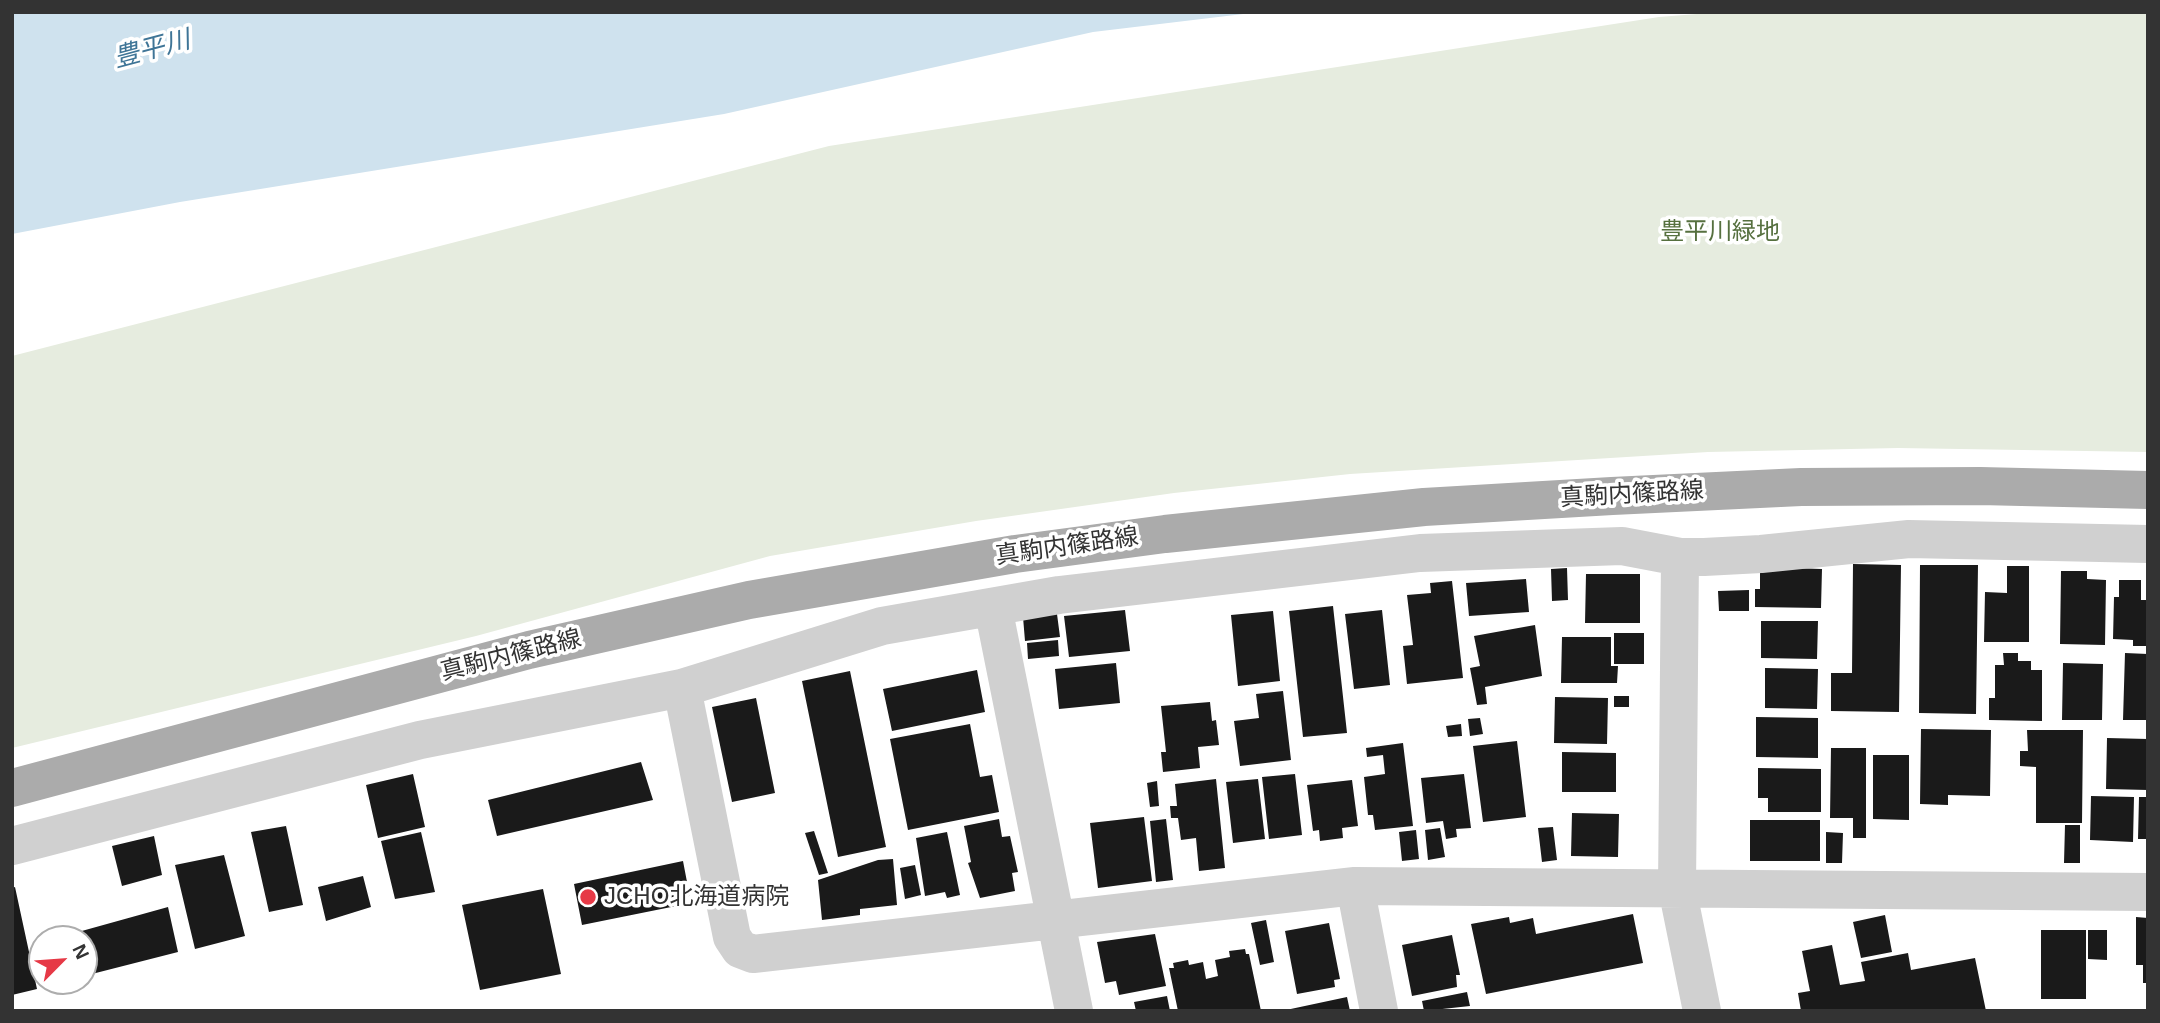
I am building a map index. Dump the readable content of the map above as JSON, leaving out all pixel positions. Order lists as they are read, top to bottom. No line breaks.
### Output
{"streets":{"main road":["真駒内篠路線"]},"water":["豊平川"],"parks":["豊平川緑地"],"places":["JCHO北海道病院"],"north":"top right"}
